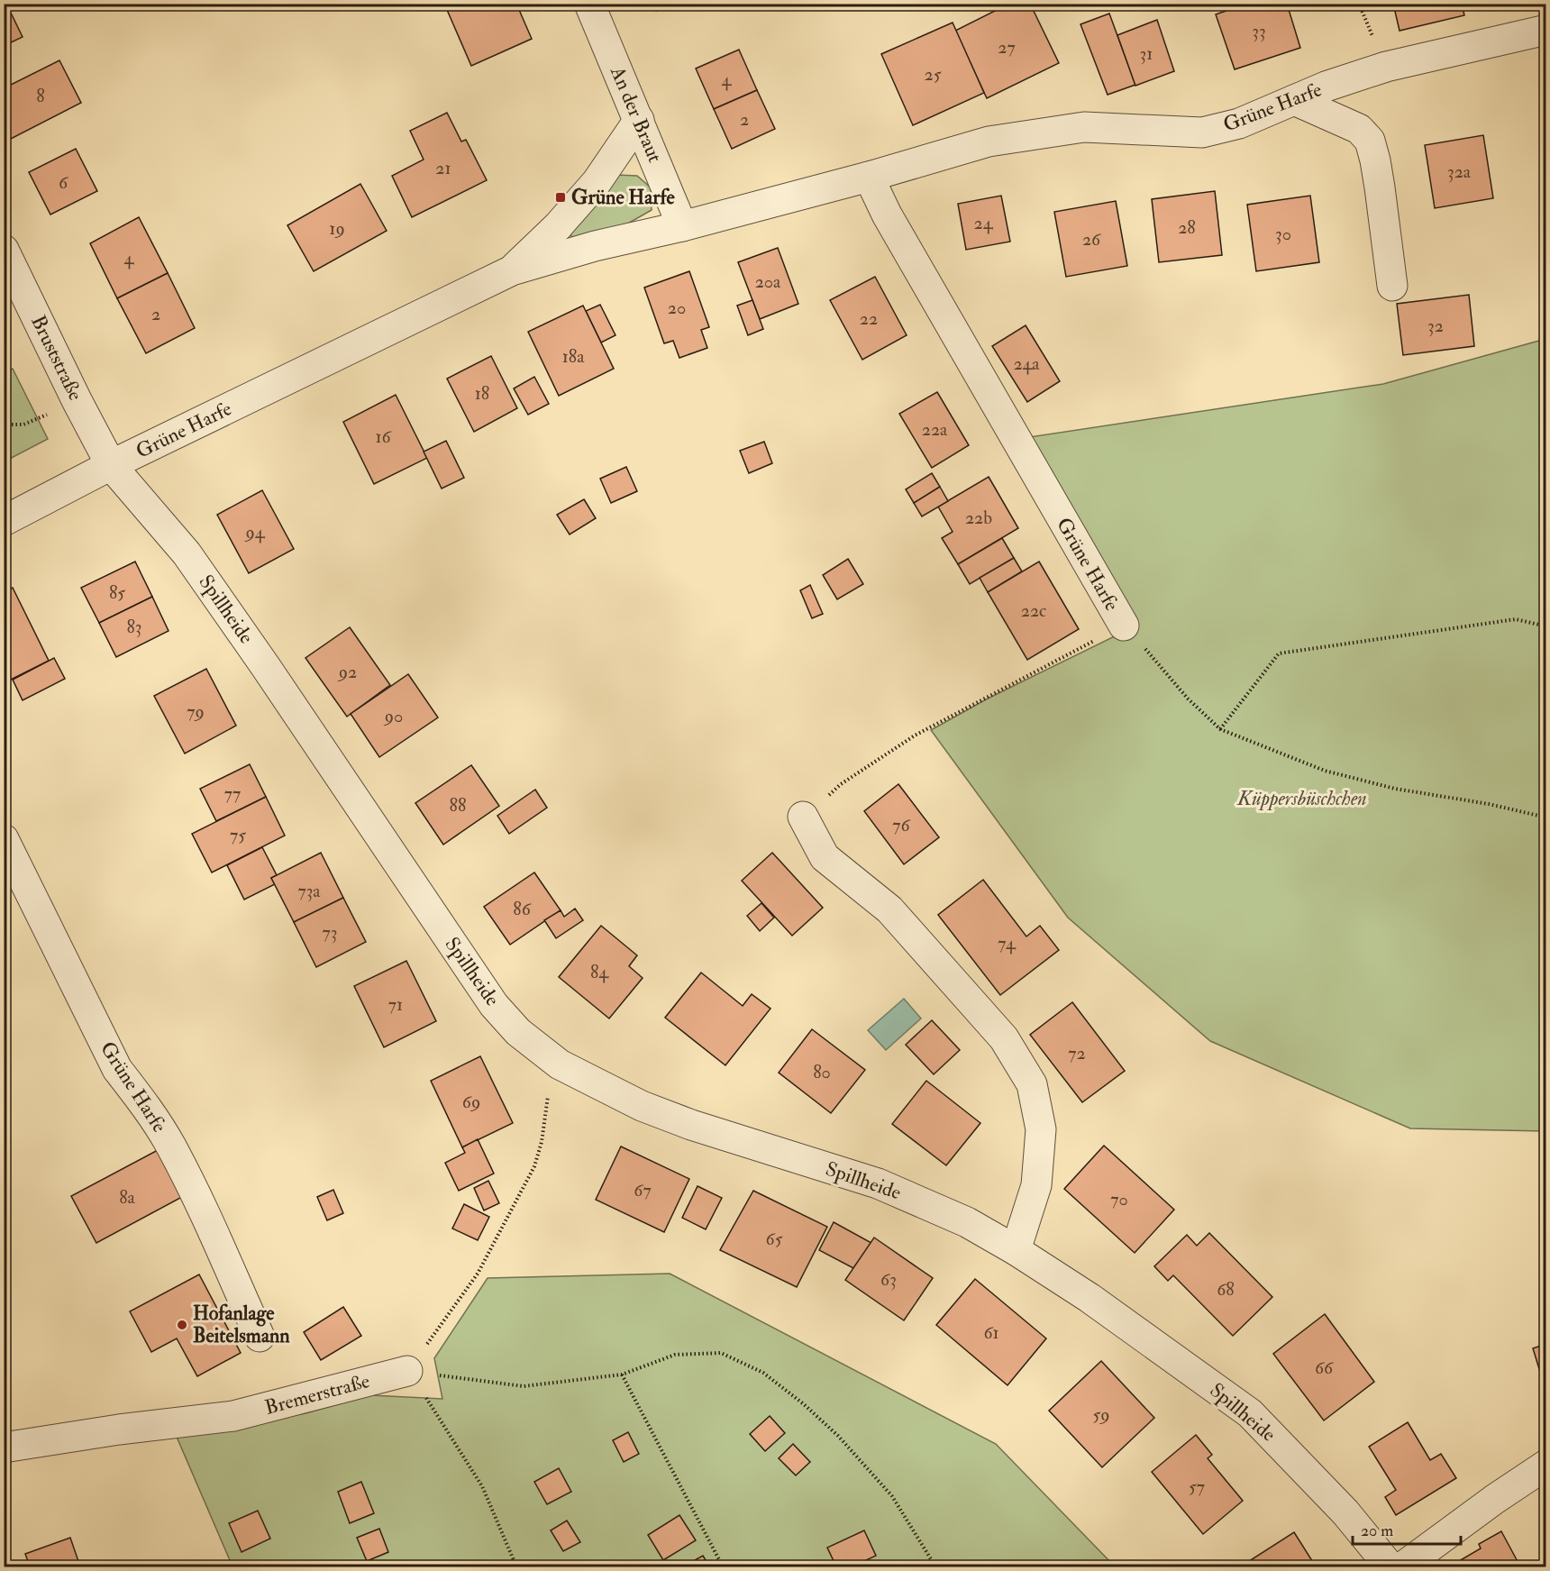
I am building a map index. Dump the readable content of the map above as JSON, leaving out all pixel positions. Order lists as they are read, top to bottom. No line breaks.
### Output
{"streets":{"street":["Grüne Harfe","An der Braut","Bruststraße","Spillheide","Bremerstraße"]},"crossings":[["Grüne Harfe","An der Braut"],["Grüne Harfe","Bruststraße"],["Grüne Harfe","Spillheide"],["Bruststraße","Spillheide"]],"parks":["Küppersbüschchen"],"places":{"transit":["Grüne Harfe"],"other":["Hofanlage Beitelsmann"]},"house_numbers":["33","27","31","25","4","8","2","21","32a","6","24","28","19","30","26","4","20a","20","2","22","32","18a","24a","18","22a","16","22b","94","85","22c","83","92","79","90","77","88","76","75","73a","86","73","74","84","71","72","80","69","67","8a","70","65","63","68","61","66","59","57"],"scale_bar":"20 m"}
